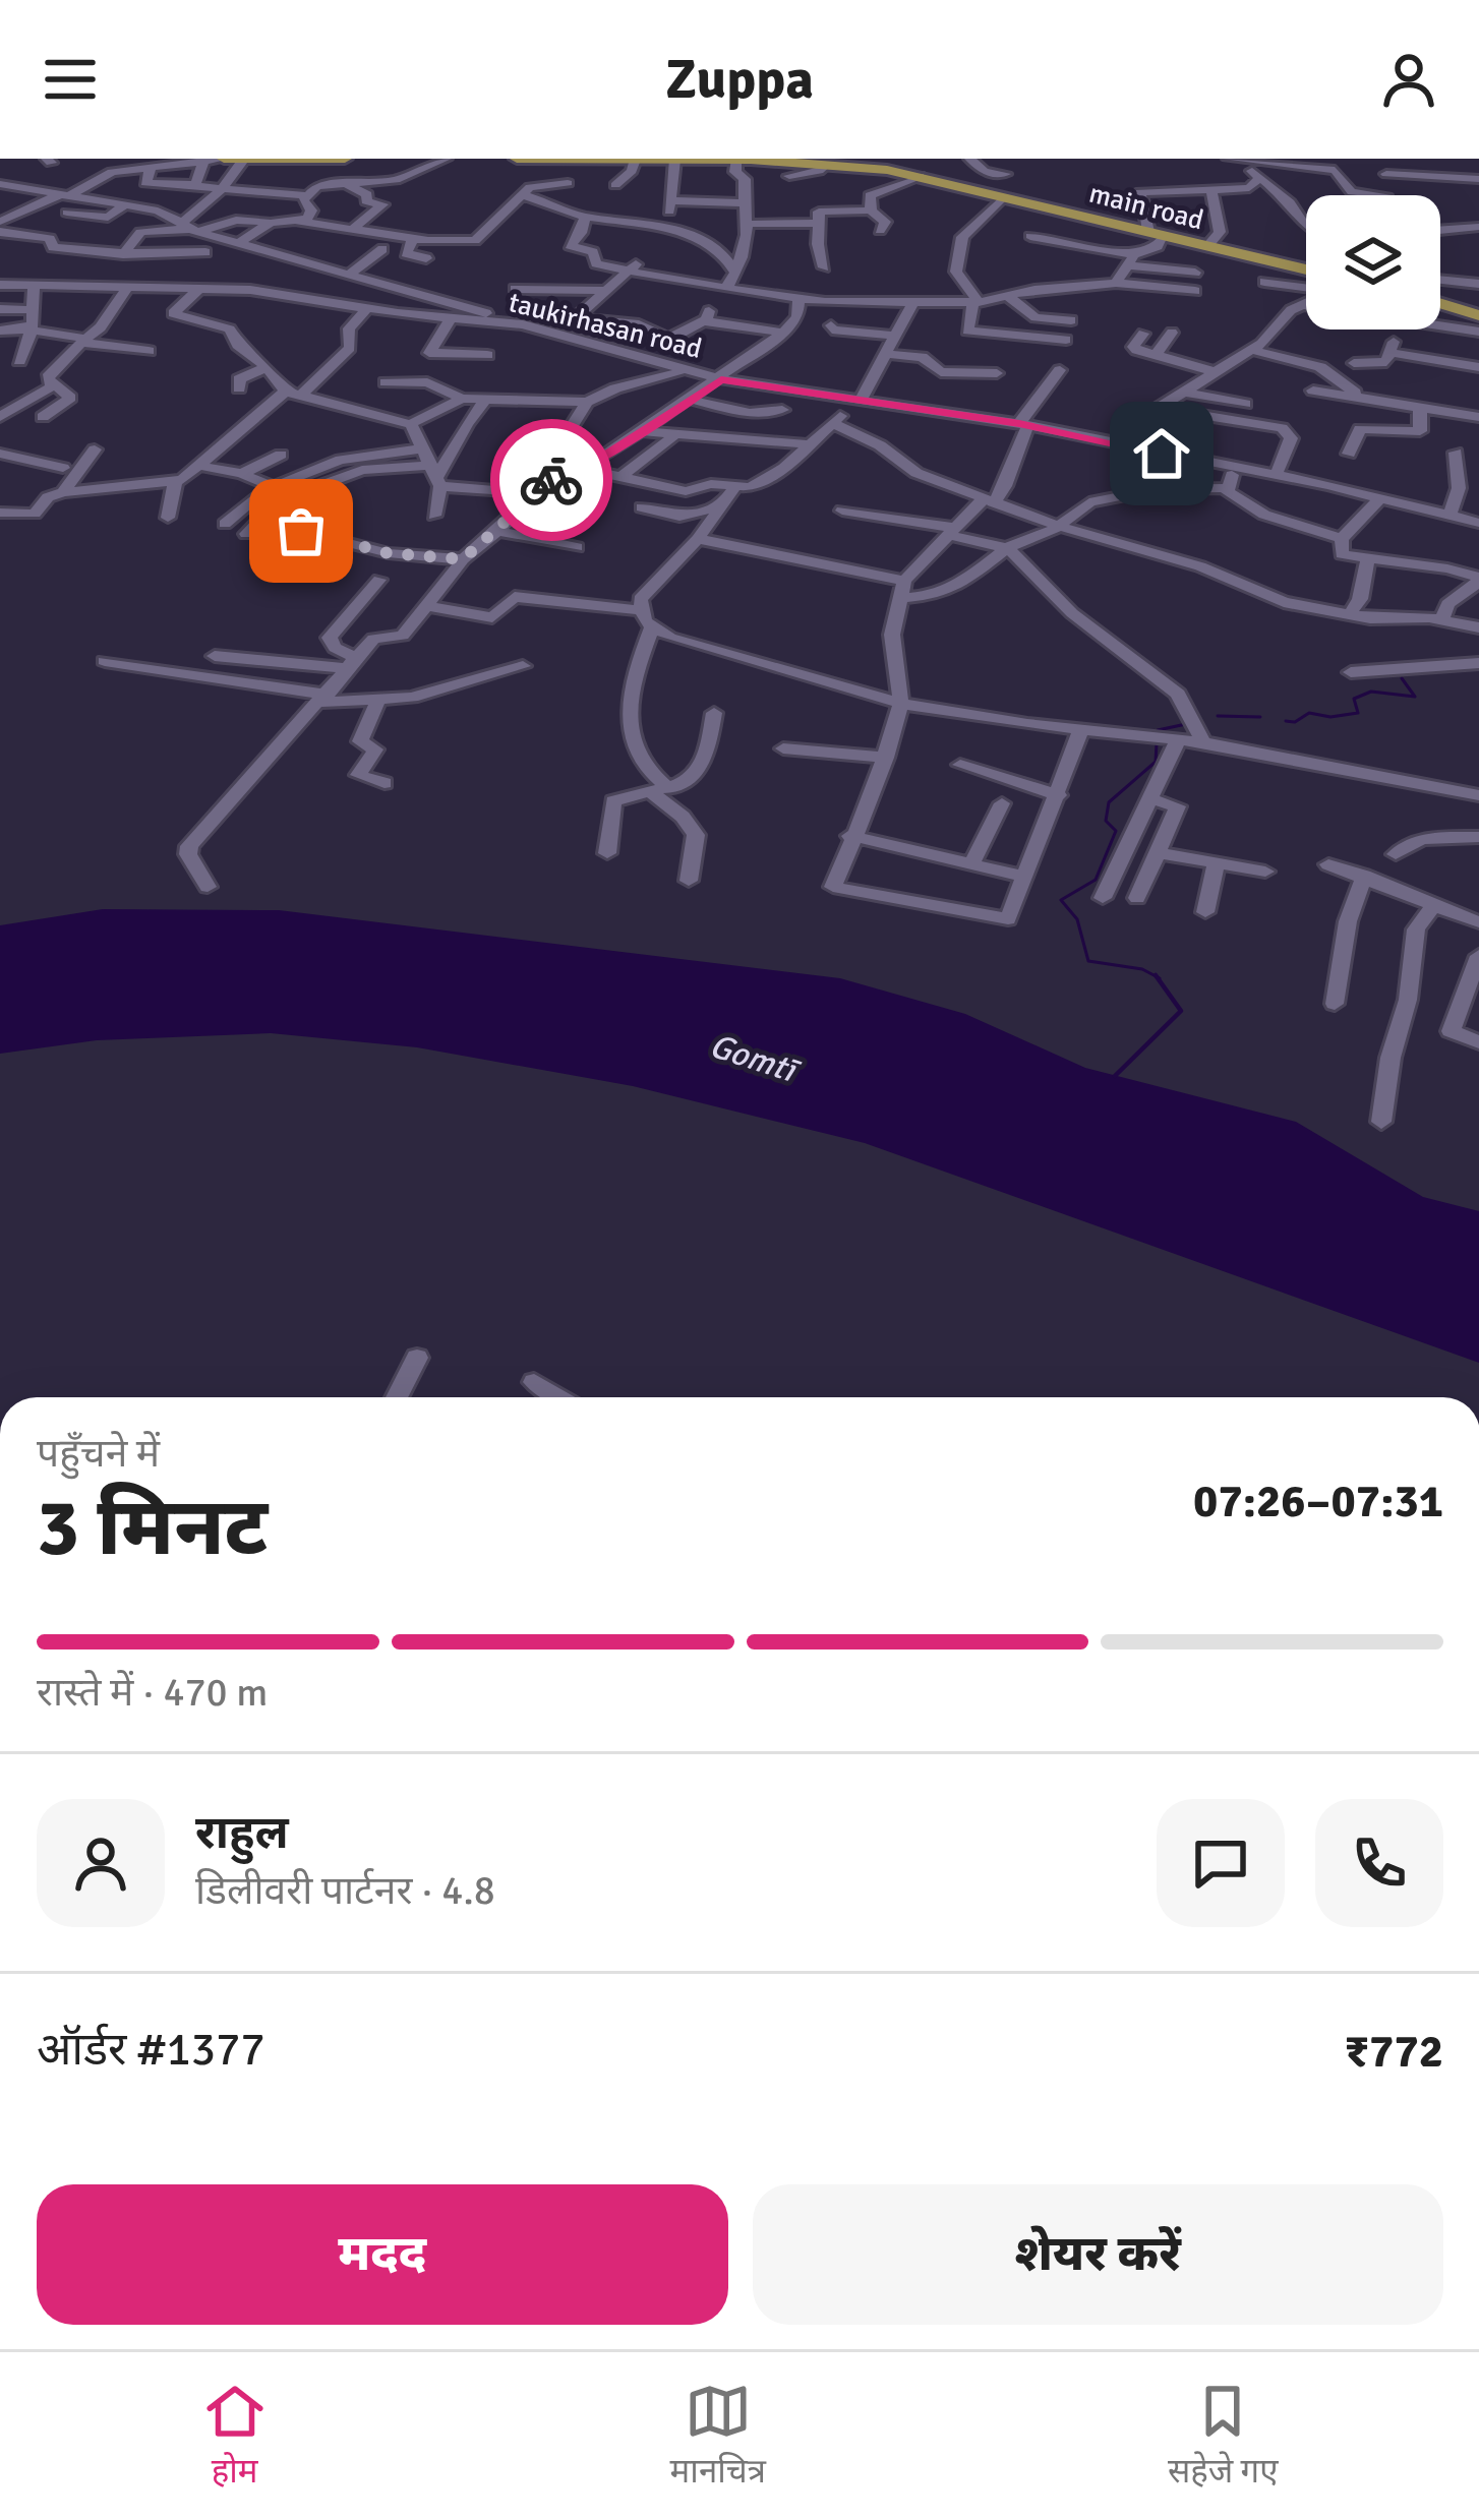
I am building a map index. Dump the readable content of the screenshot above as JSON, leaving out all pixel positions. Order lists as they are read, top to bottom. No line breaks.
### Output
{"streets":{"main road":["main road"],"street":["taukirhasan road"]},"water":["Gomtī"],"page":{"header":"Zuppa","heading":["3 मिनट","पहुँचने में","07:26–07:31"],"panel":["राहुल","डिलीवरी पार्टनर · 4.8","ऑर्डर #1377","₹772"],"bar":"रास्ते में · 470 m","buttons":["मदद","शेयर करें"],"tabs":["होम","मानचित्र","सहेजे गए"]}}
